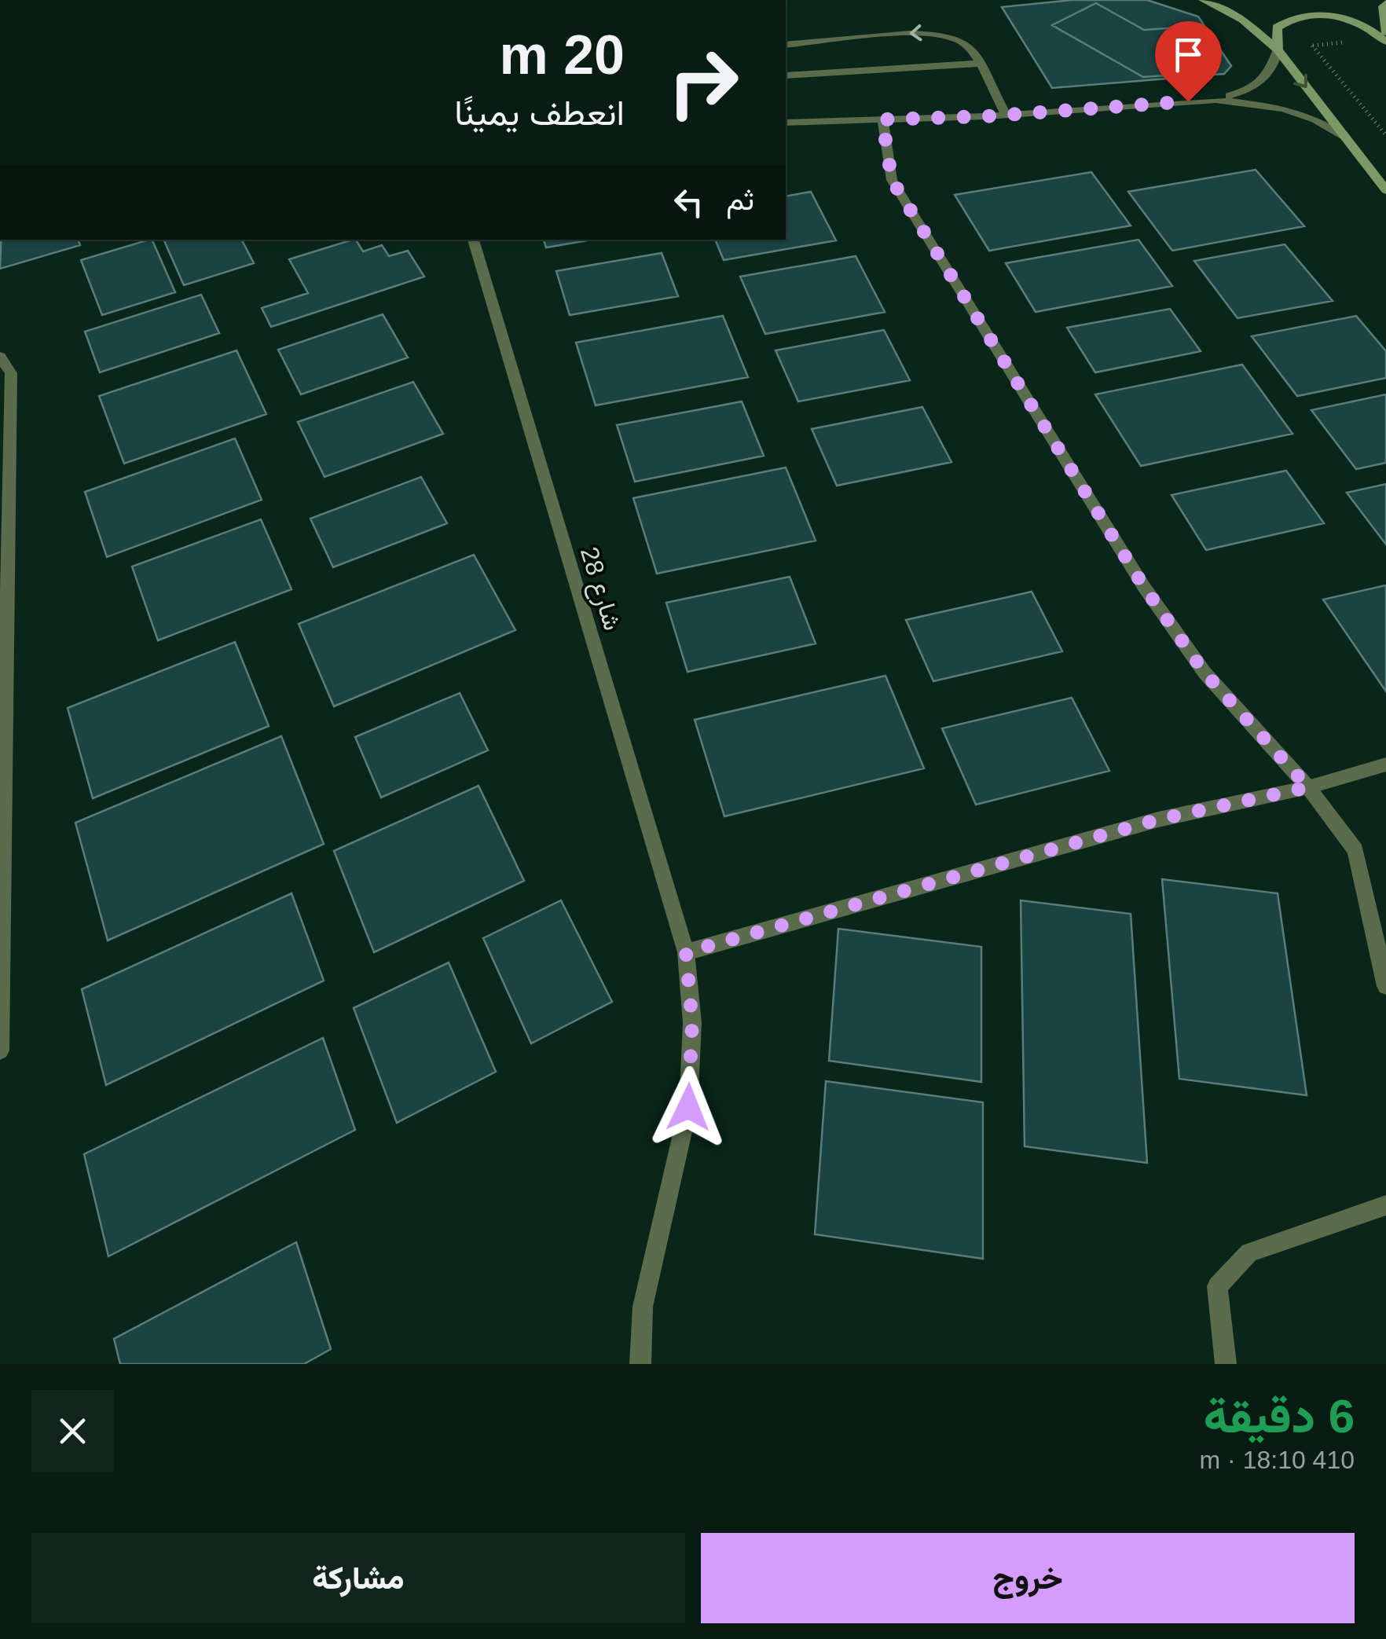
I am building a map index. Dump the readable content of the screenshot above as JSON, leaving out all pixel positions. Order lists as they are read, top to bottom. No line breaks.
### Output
{"streets":{"street":["شارع 28"]},"page":{"turn":["20 m","انعطف يمينًا"],"then":"ثم","heading":["6 دقيقة","410 m · 18:10"],"buttons":["خروج","مشاركة"]}}
